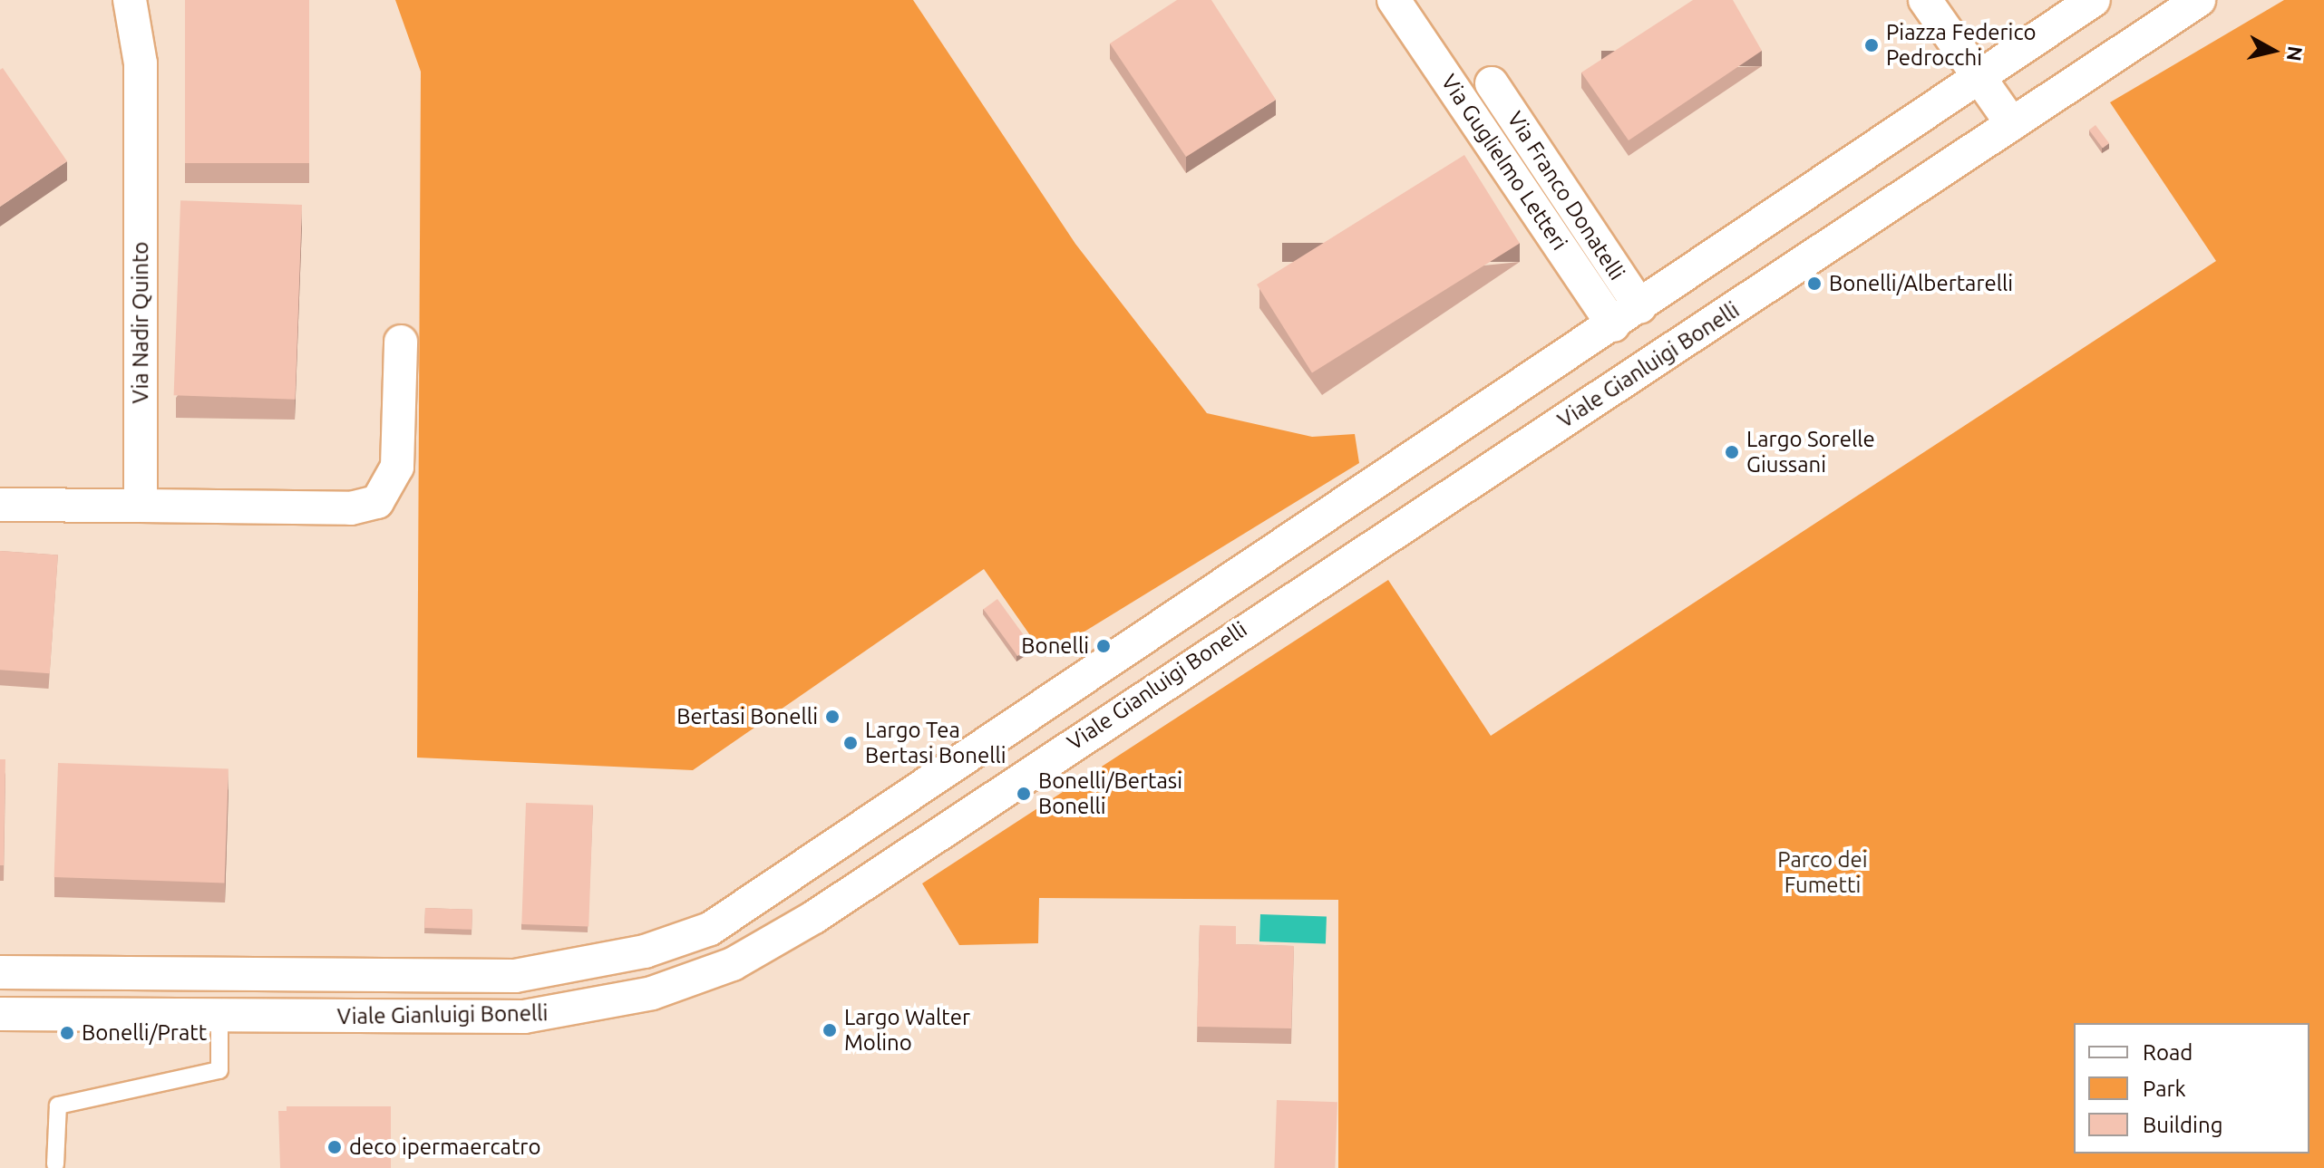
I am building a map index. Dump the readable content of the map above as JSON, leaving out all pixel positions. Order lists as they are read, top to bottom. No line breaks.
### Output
{"streets":{"street":["Via Guglielmo Letteri","Via Franco Donatelli","Via Nadir Quinto","Viale Gianluigi Bonelli"]},"crossings":[["Via Guglielmo Letteri","Viale Gianluigi Bonelli"],["Via Franco Donatelli","Viale Gianluigi Bonelli"]],"parks":["Parco dei Fumetti"],"places":["Piazza Federico Pedrocchi","Bonelli/Albertarelli","Largo Sorelle Giussani","Bonelli","Bertasi Bonelli","Largo Tea Bertasi Bonelli","Bonelli/Bertasi Bonelli","Largo Walter Molino","Bonelli/Pratt","deco ipermaercatro"],"legend":["Road","Park","Building"],"north":"right"}
